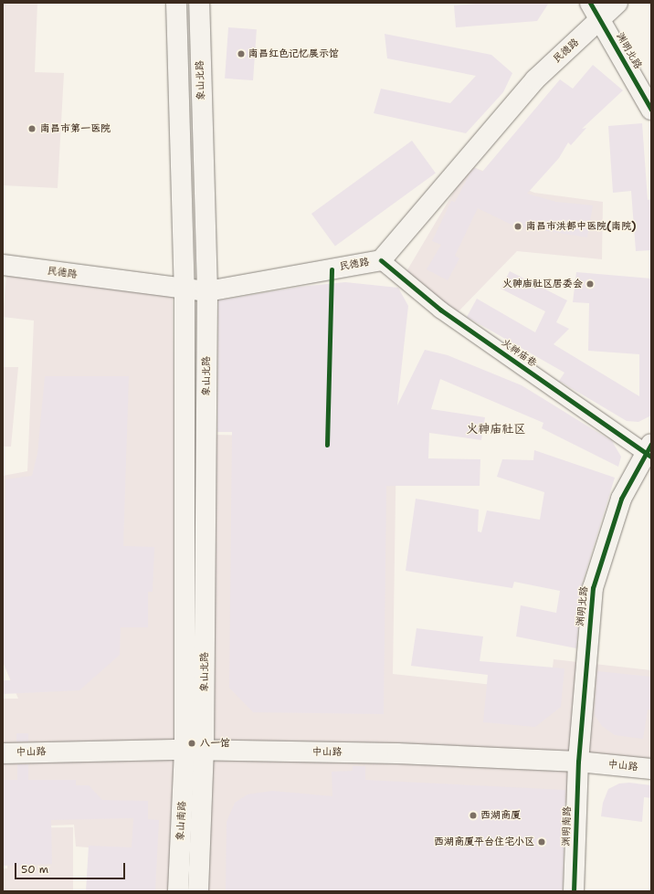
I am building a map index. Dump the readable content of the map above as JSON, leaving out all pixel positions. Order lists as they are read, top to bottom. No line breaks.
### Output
{"streets":{"main road":["民德路","渊明北路","象山北路","中山路","象山南路","渊明南路"],"street":["火神庙巷"]},"crossings":[["民德路","渊明北路"],["民德路","象山北路"],["民德路","火神庙巷"],["渊明北路","火神庙巷"],["渊明北路","中山路"],["渊明北路","渊明南路"],["象山北路","中山路"],["象山北路","象山南路"],["中山路","象山南路"],["中山路","渊明南路"]],"districts":["火神庙社区"],"places":["南昌红色记忆展示馆","南昌市第一医院","南昌市洪都中医院(南院)","火神庙社区居委会","八一馆","西湖商厦","西湖商厦平台住宅小区"],"scale_bar":"50 m"}
